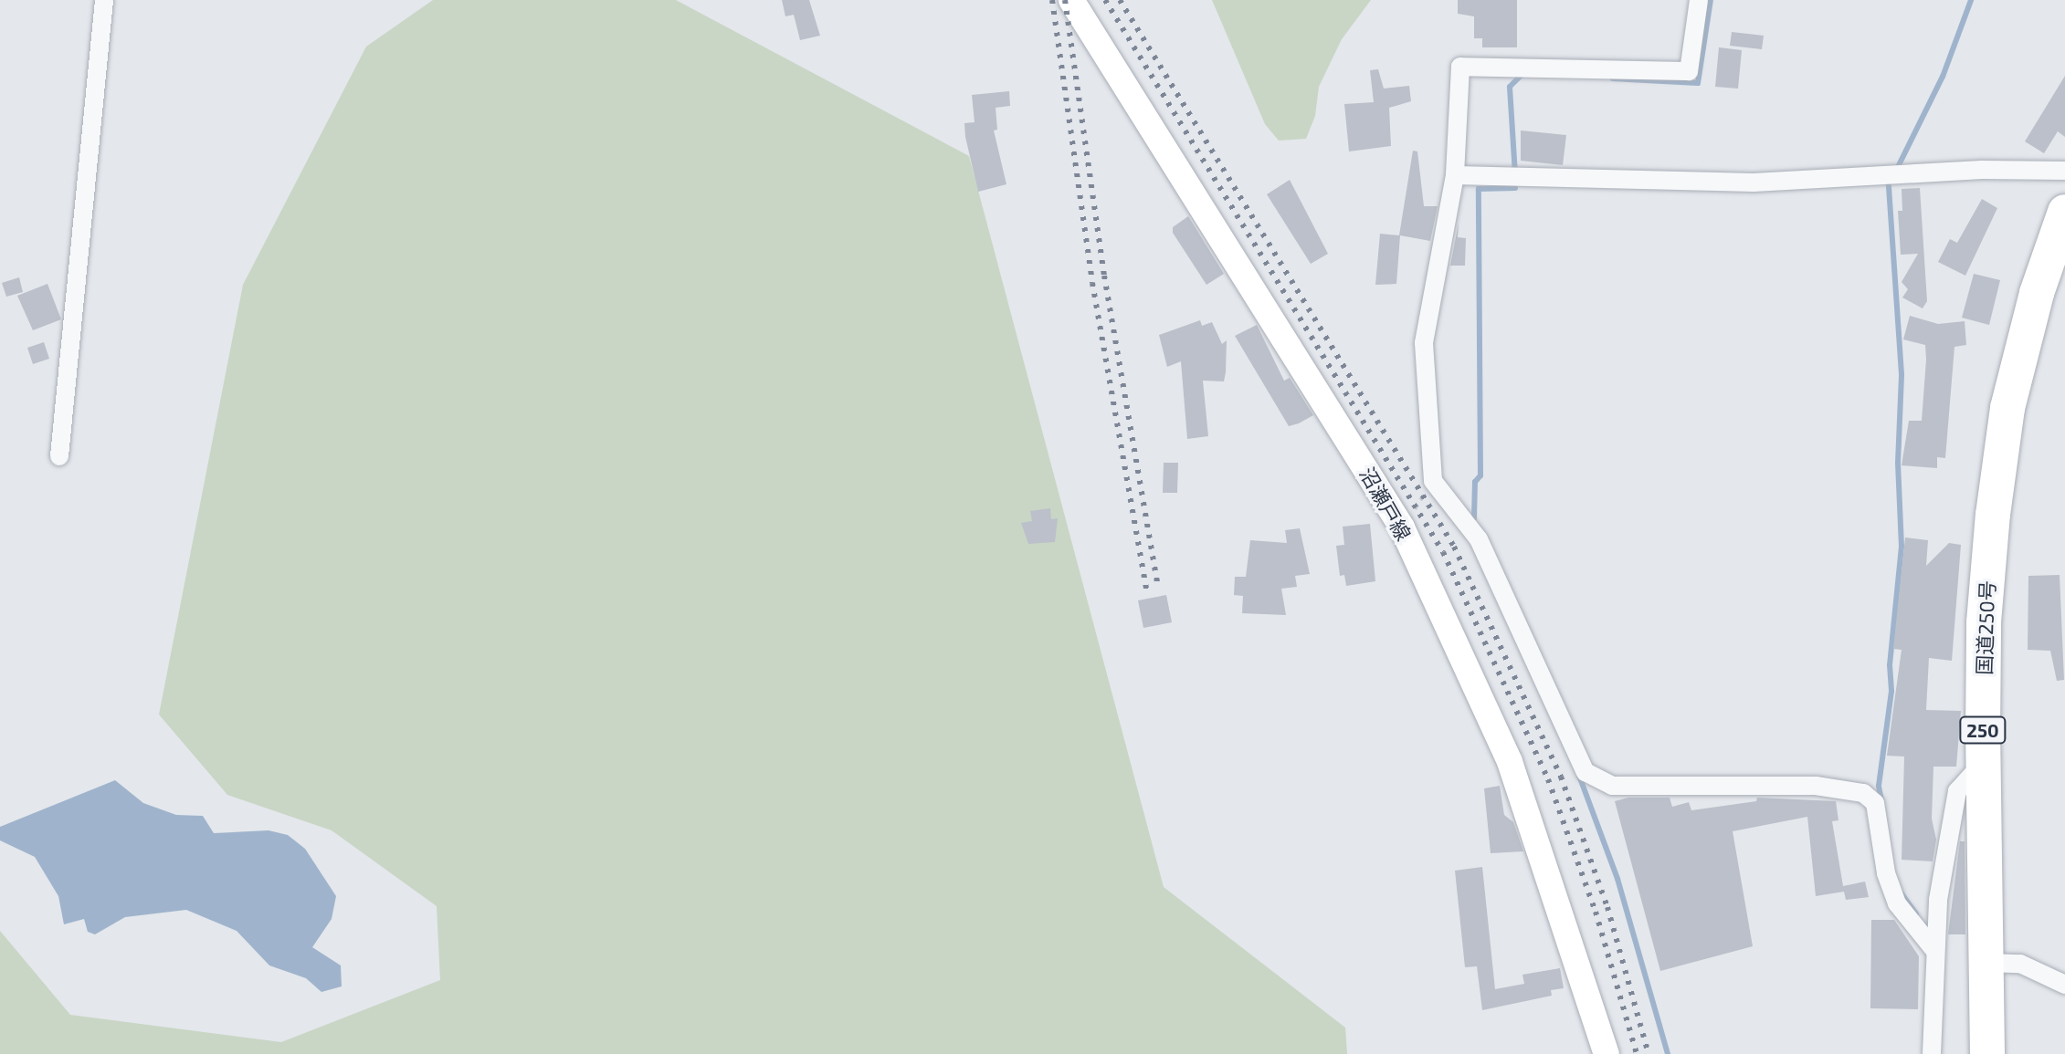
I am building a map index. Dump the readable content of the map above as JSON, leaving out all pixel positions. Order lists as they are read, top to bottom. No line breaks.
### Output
{"streets":{"highway":["国道250号","250"],"main road":["沼瀬戸線"]}}
